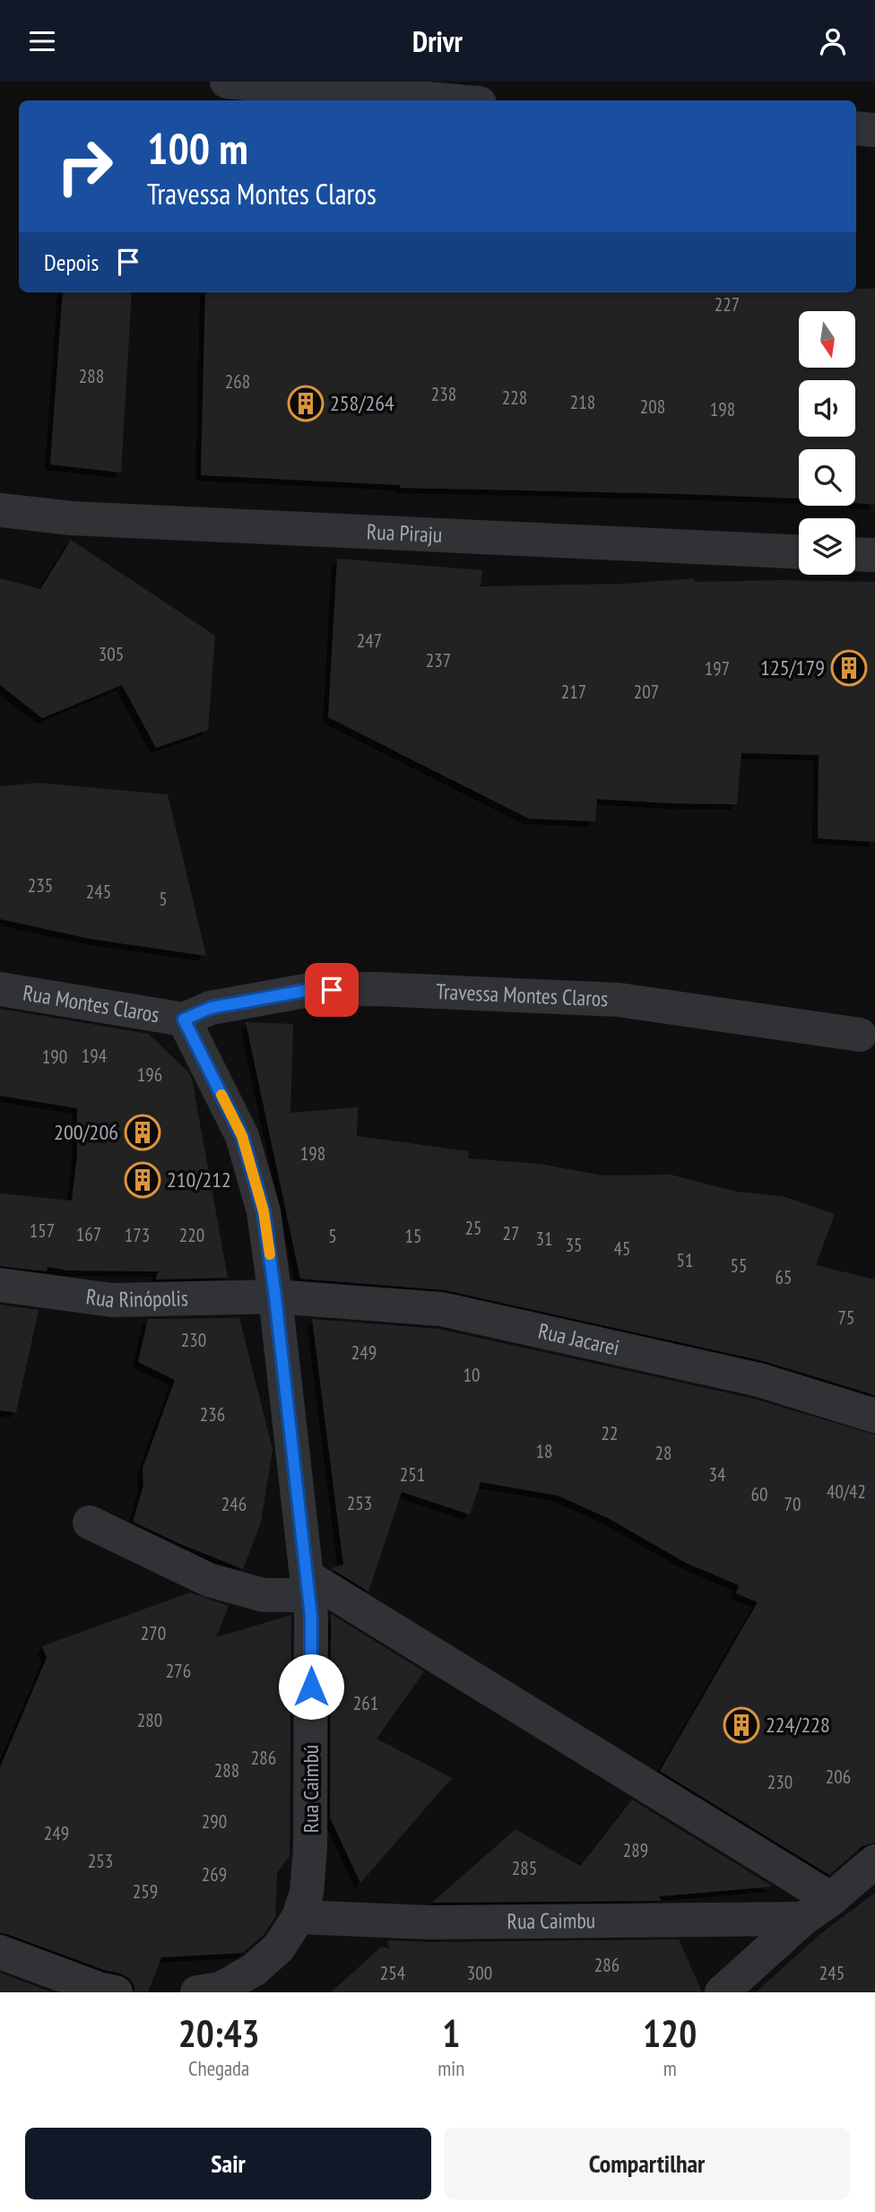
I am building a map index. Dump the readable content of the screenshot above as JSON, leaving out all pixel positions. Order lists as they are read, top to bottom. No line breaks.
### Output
{"streets":{"street":["Rua Piraju","Travessa Montes Claros","Rua Montes Claros","Rua Rinópolis","Rua Jacarei","Rua Caimbú","Rua Caimbu"]},"crossings":[["Travessa Montes Claros","Rua Montes Claros"],["Travessa Montes Claros","Rua Caimbú"],["Rua Montes Claros","Rua Caimbú"],["Rua Rinópolis","Rua Jacarei"],["Rua Rinópolis","Rua Caimbú"],["Rua Jacarei","Rua Caimbú"],["Rua Caimbú","Rua Caimbu"]],"places":{"building":["258/264","125/179","200/206","210/212","224/228"]},"house_numbers":["227","288","268","238","228","218","208","198","247","305","237","197","217","207","235","245","5","194","190","196","198","25","157","27","167","173","220","5","15","31","35","45","51","55","65","75","230","249","10","236","22","18","28","251","34","40/42","60","253","246","70","270","276","261","280","286","288","206","230","290","249","289","253","285","269","259","286","254","300","245"],"north":"bottom","page":{"header":"Drivr","turn":["100 m","Travessa Montes Claros"],"then":"Depois","eta":["20:43","Chegada","1","min","120","m"],"buttons":["Sair","Compartilhar"]}}
